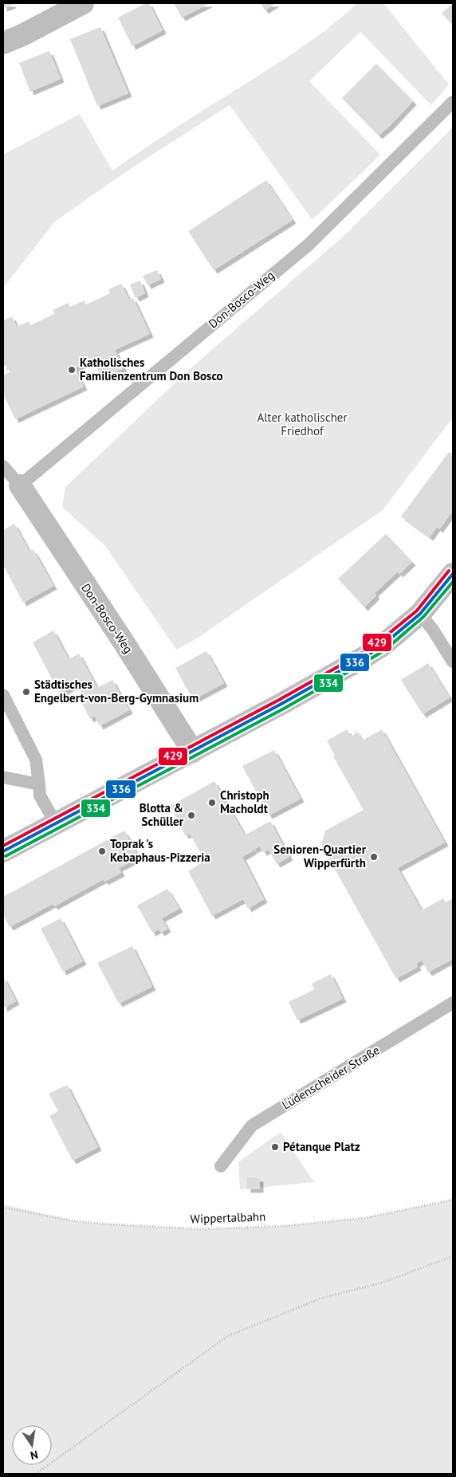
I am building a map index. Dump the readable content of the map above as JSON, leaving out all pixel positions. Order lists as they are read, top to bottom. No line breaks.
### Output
{"streets":{"street":["Don-Bosco-Weg"],"lane":["Lüdenscheider Straße"],"path":["Wippertalbahn"]},"parks":["Alter katholischer Friedhof"],"places":["Katholisches Familienzentrum Don Bosco","Städtisches Engelbert-von-Berg-Gymnasium","Christoph Macholdt","Blotta & Schüller","Toprak 's Kebaphaus-Pizzeria","Senioren-Quartier Wipperfürth","Pétanque Platz"],"lines":["transit line 429","transit line 336","transit line 334"],"north":"bottom"}
